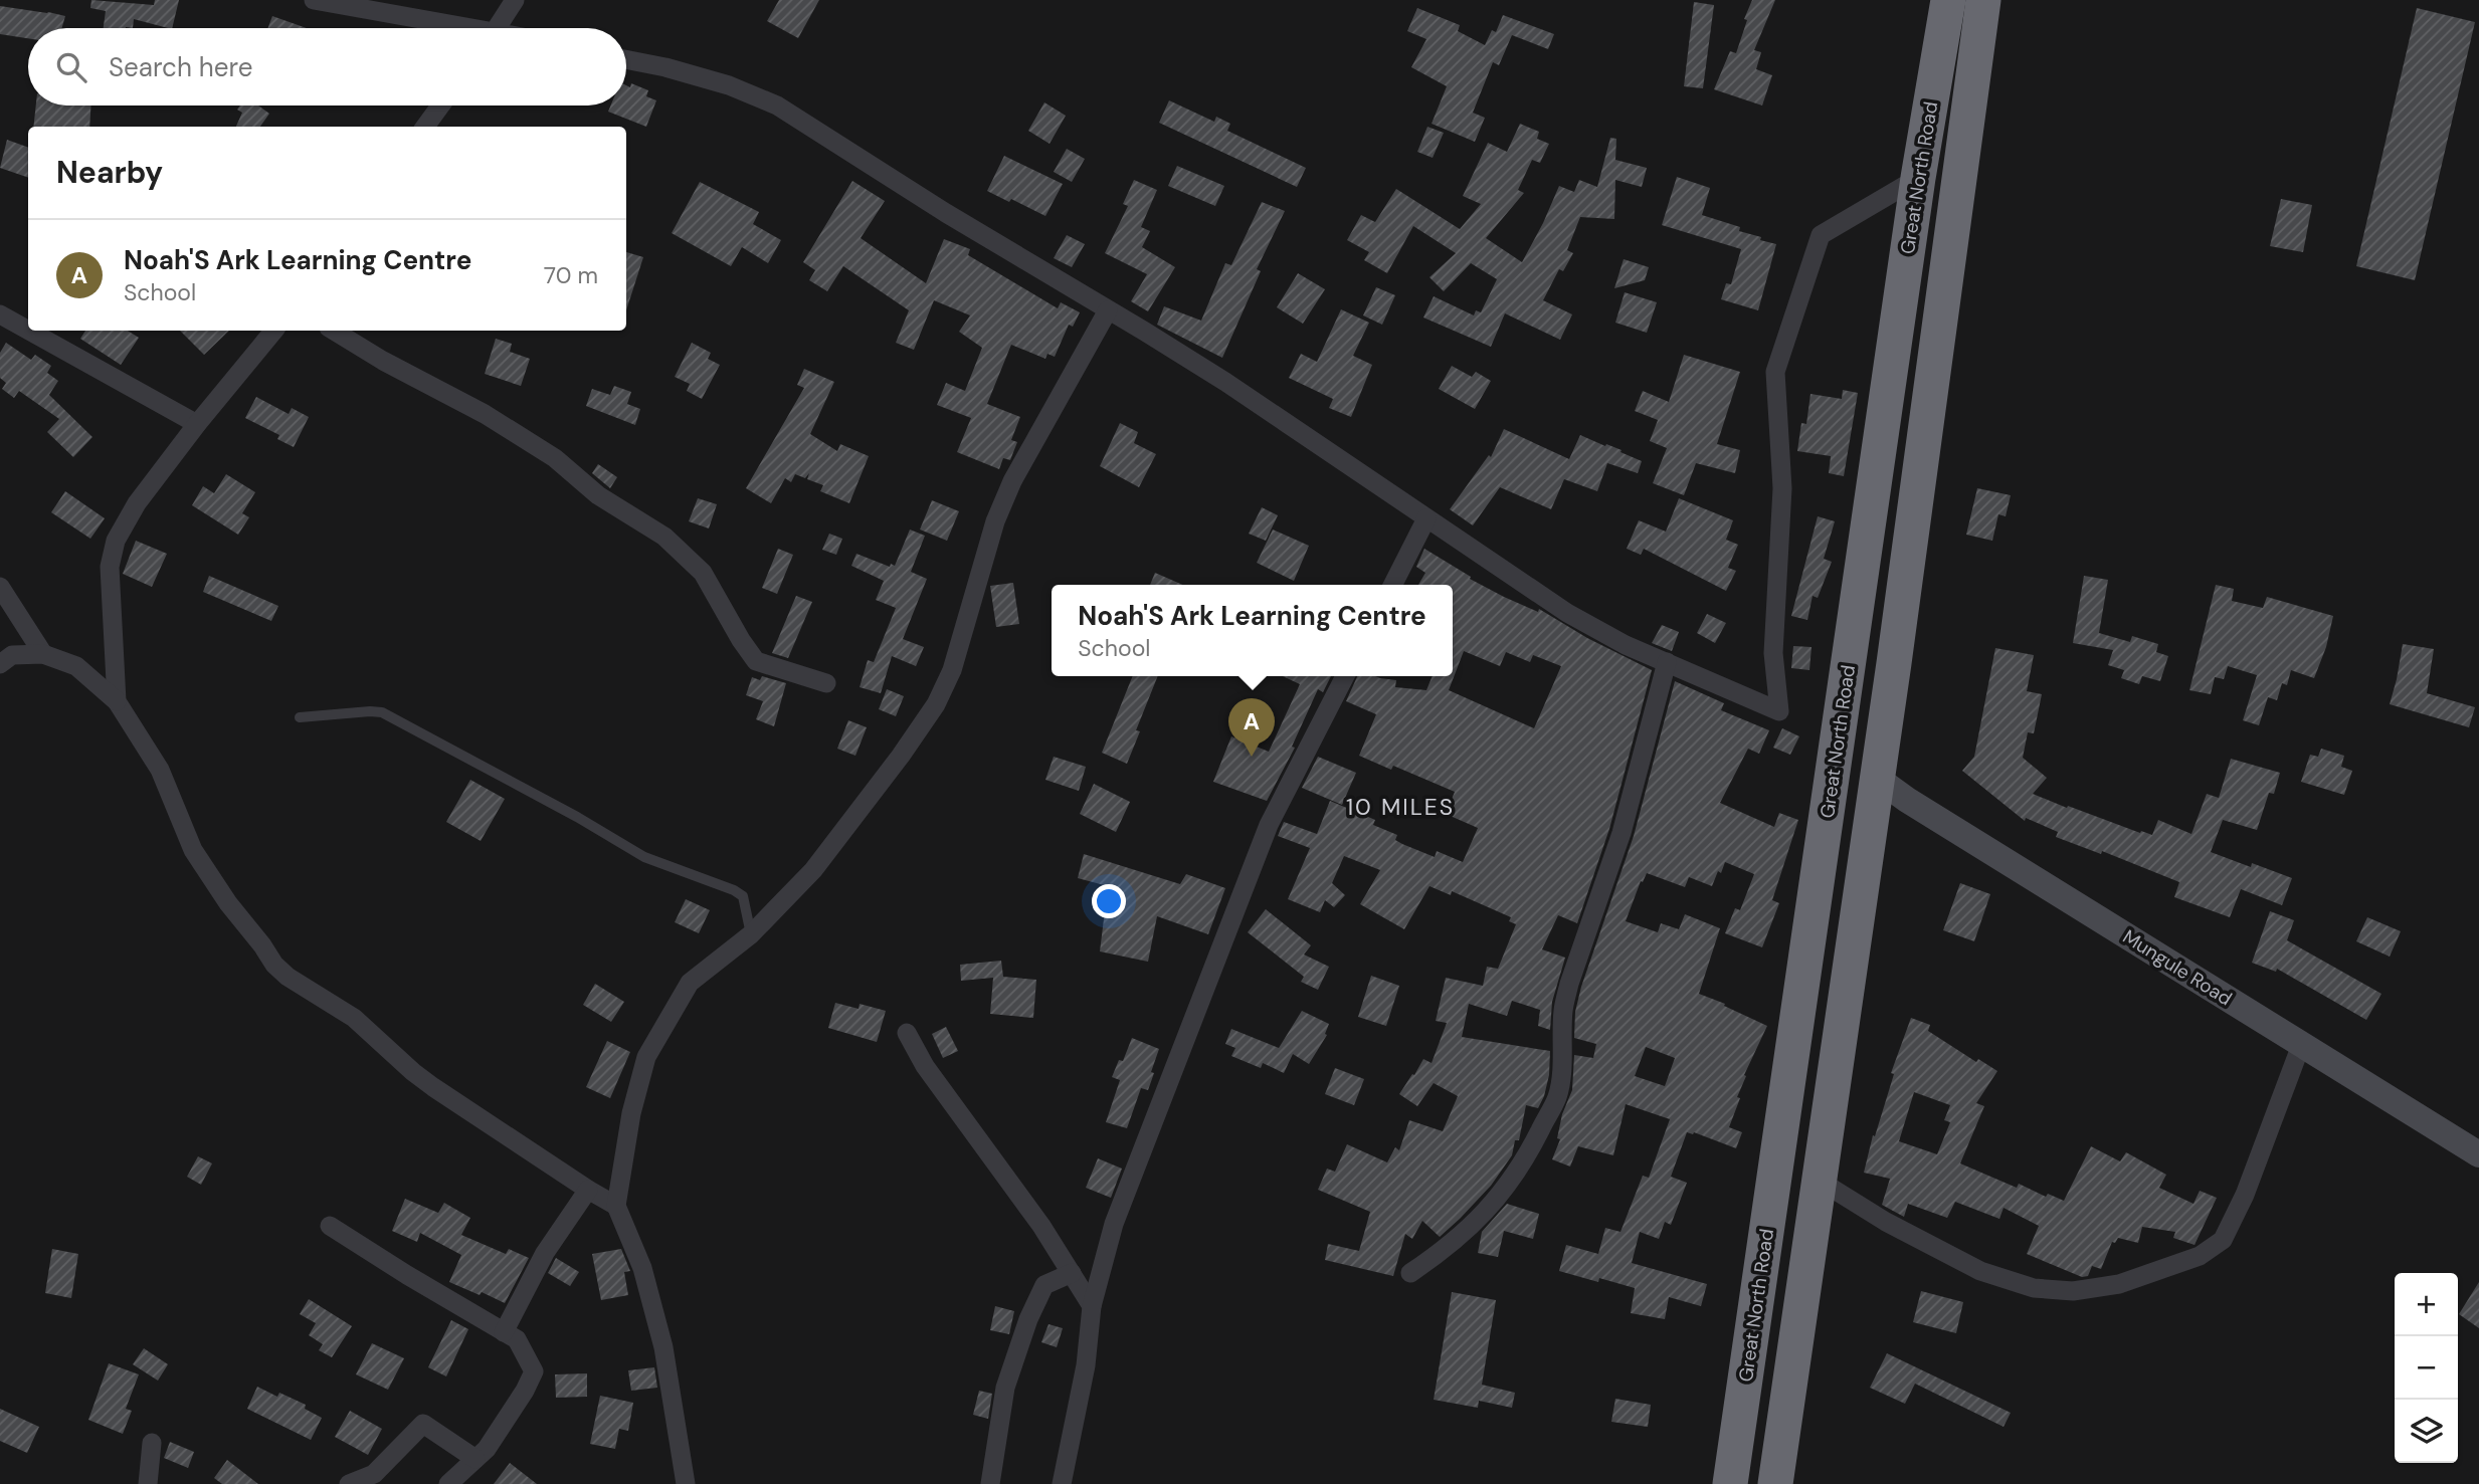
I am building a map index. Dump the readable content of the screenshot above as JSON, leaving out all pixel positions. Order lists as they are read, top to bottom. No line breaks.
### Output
{"streets":{"highway":["Great North Road"],"street":["Mungule Road"]},"crossings":[["Great North Road","Mungule Road"]],"districts":["10 MILES"],"page":{"search":"Search here","heading":"Nearby","list":[{"mark":"A","name":"Noah'S Ark Learning Centre","note":"School","value":"70 m"}],"popup":["Noah'S Ark Learning Centre","School"],"pins":"A","map_buttons":["+","−"]}}
